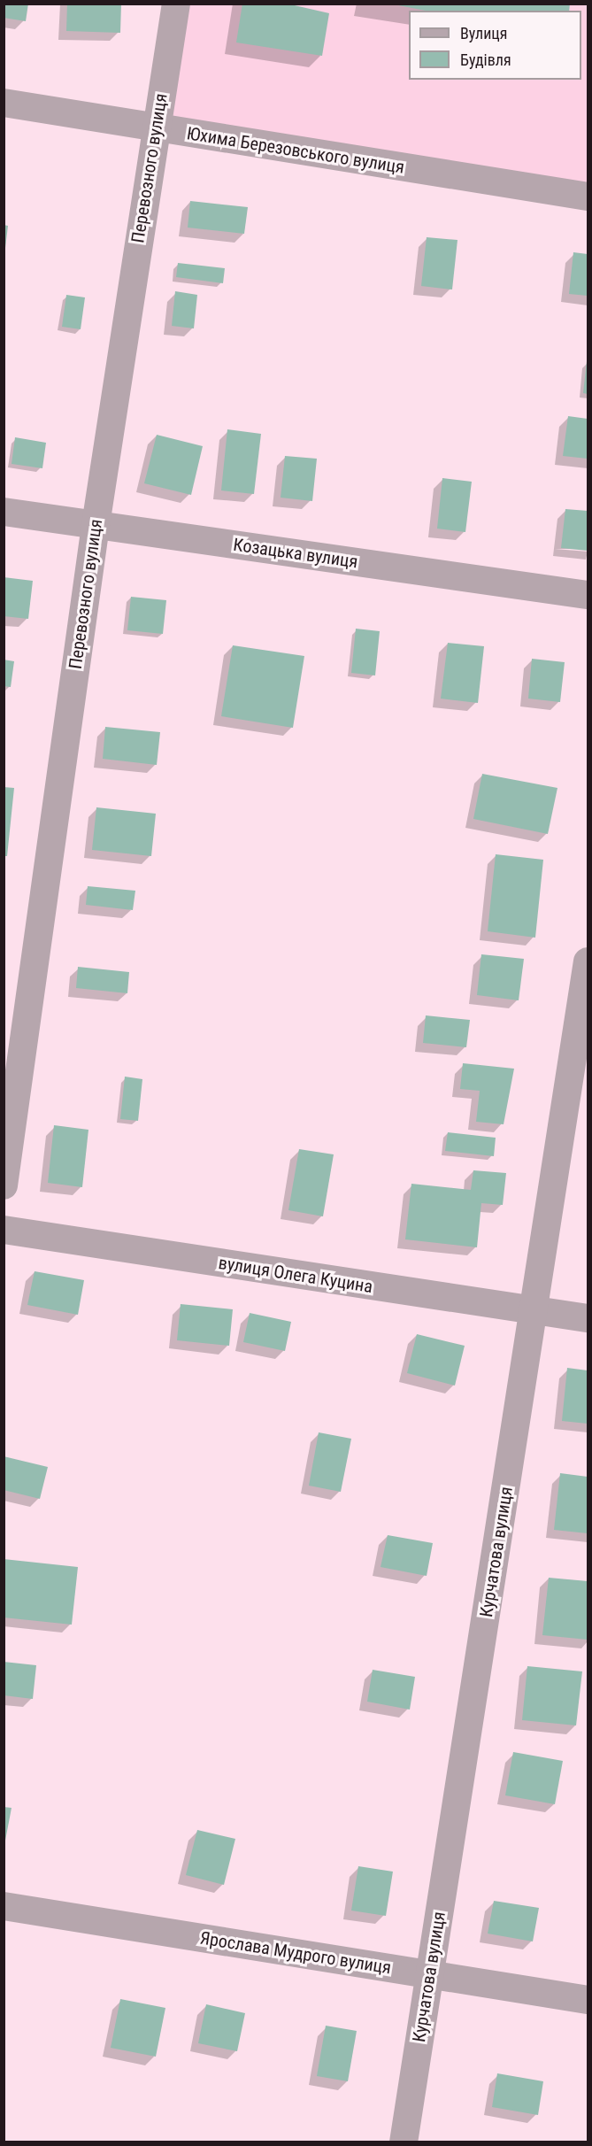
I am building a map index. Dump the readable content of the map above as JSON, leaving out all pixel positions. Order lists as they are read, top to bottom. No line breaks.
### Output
{"streets":{"street":["Юхима Березовського вулиця","Перевозного вулиця","Козацька вулиця","вулиця Олега Куцина","Курчатова вулиця","Ярослава Мудрого вулиця"]},"crossings":[["Юхима Березовського вулиця","Перевозного вулиця"],["Перевозного вулиця","Козацька вулиця"],["вулиця Олега Куцина","Курчатова вулиця"],["Курчатова вулиця","Ярослава Мудрого вулиця"]],"legend":["Вулиця","Будівля"]}
